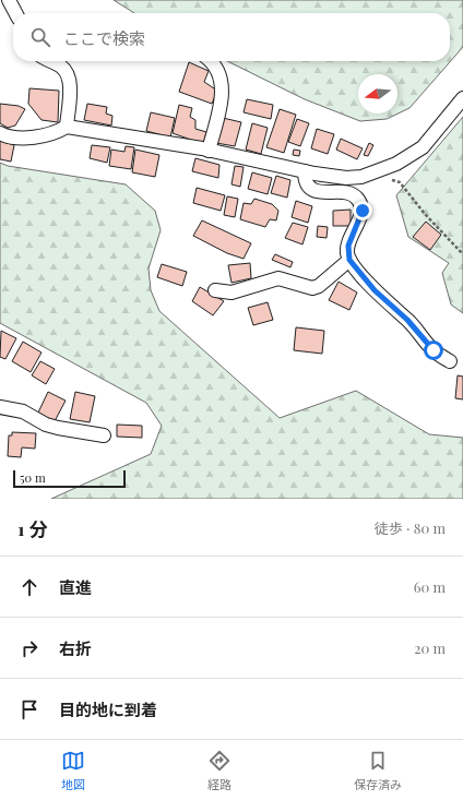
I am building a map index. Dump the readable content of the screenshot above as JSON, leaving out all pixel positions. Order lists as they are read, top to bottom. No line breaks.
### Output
{"scale_bar":"50 m","north":"left","page":{"search":"ここで検索","scale":"50 m","heading":["1 分","徒歩 · 80 m"],"list":[["直進","60 m"],["右折","20 m"],"目的地に到着"],"nav":["地図","経路","保存済み"]}}
